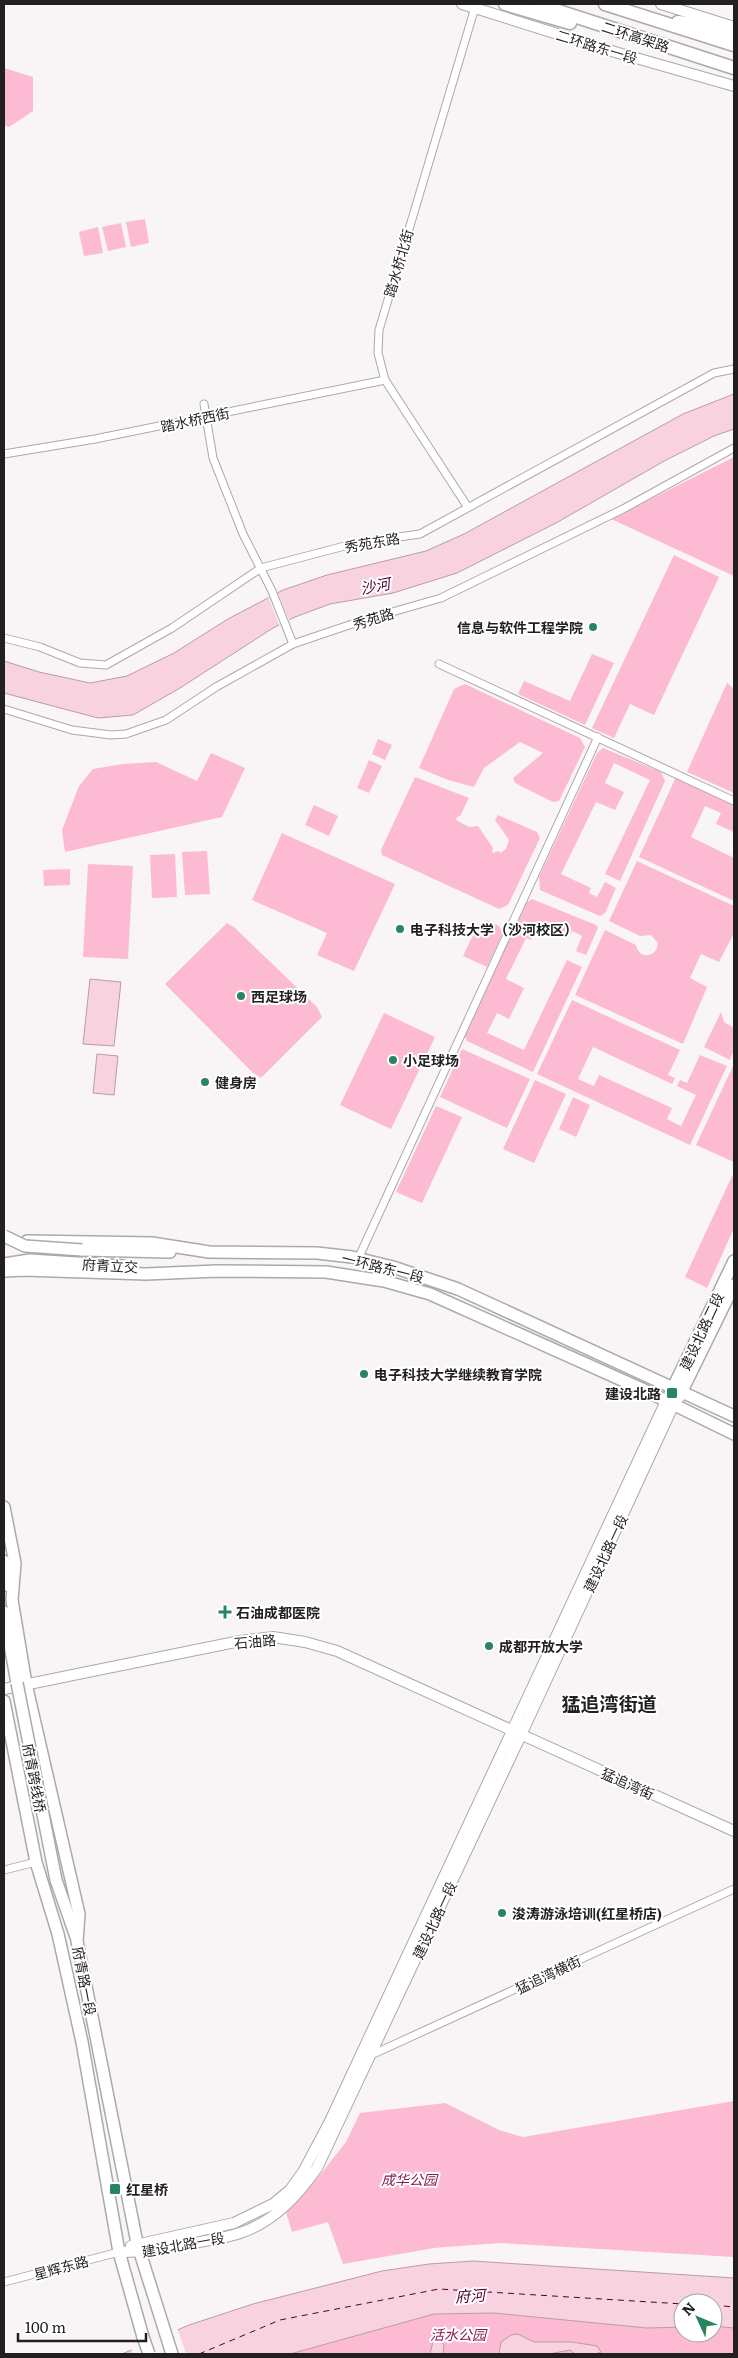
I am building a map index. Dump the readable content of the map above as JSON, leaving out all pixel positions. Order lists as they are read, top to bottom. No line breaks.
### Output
{"streets":{"highway":["二环高架路"],"main road":["二环路东一段","府青立交","一环路东一段","建设北路二段","建设北路一段","石油路","府青跨线桥","猛追湾街","府青路一段"],"street":["踏水桥北街","踏水桥西街","秀苑东路","秀苑路","猛追湾横街","星辉东路"]},"crossings":[["二环路东一段","踏水桥北街"],["踏水桥北街","踏水桥西街"],["踏水桥北街","秀苑东路"],["府青立交","一环路东一段"],["一环路东一段","建设北路二段"],["一环路东一段","建设北路一段"],["建设北路二段","建设北路一段"],["建设北路一段","石油路"],["建设北路一段","猛追湾街"],["建设北路一段","猛追湾横街"],["建设北路一段","府青路一段"],["建设北路一段","星辉东路"],["石油路","猛追湾街"],["石油路","府青路一段"],["府青跨线桥","府青路一段"],["府青路一段","星辉东路"]],"districts":["猛追湾街道"],"water":["沙河","府河"],"parks":["成华公园","活水公园"],"places":{"other":["信息与软件工程学院","电子科技大学（沙河校区）","西足球场","小足球场","健身房","电子科技大学继续教育学院","成都开放大学","浚涛游泳培训(红星桥店)"],"transit":["建设北路","红星桥"],"health":["石油成都医院"]},"scale_bar":"100 m","north":"top left"}
